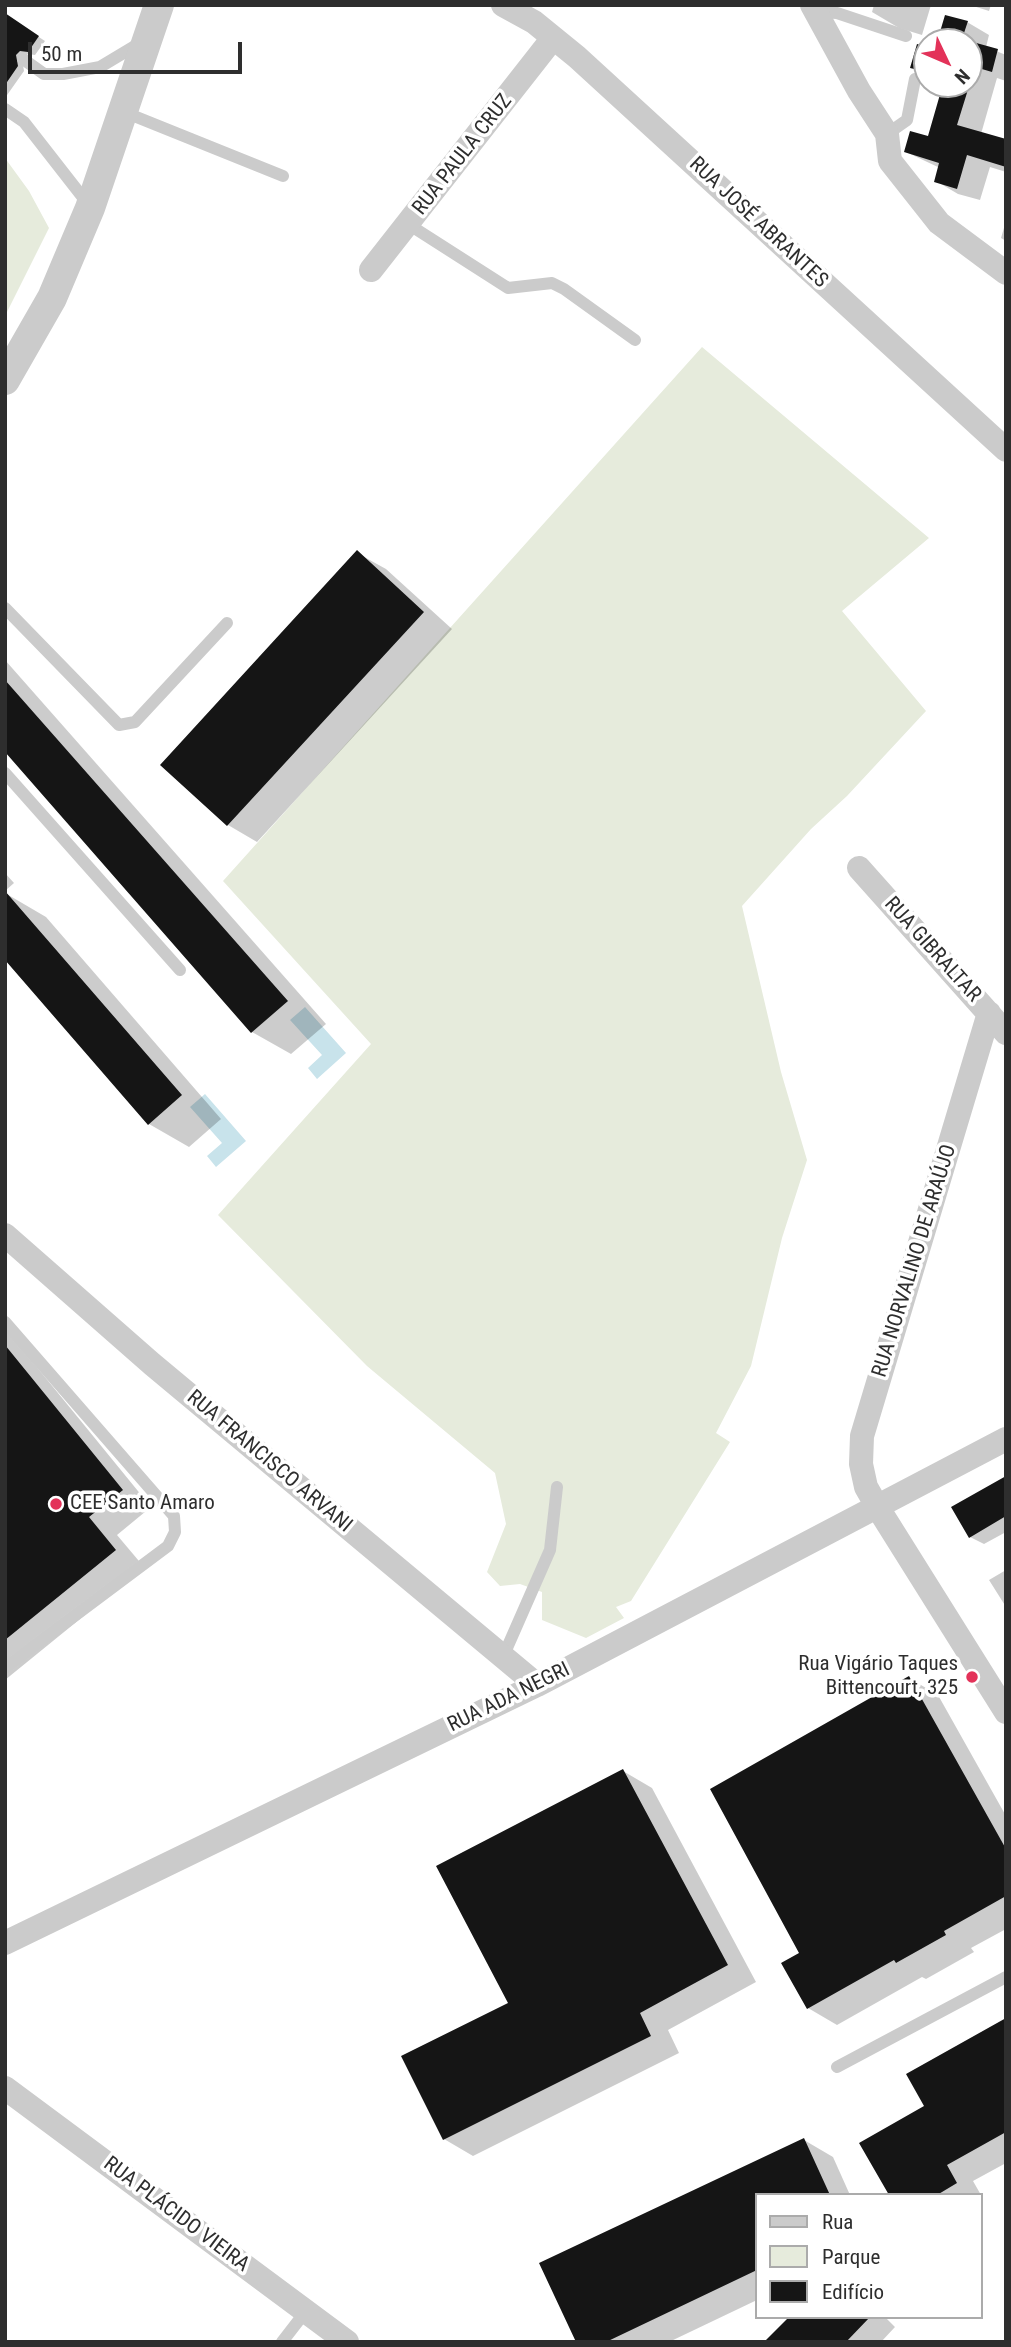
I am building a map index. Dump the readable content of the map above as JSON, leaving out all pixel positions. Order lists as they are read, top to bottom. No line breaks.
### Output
{"streets":{"street":["RUA PAULA CRUZ","RUA JOSÉ ABRANTES","RUA GIBRALTAR","RUA NORVALINO DE ARAÚJO","RUA FRANCISCO ARVANI","RUA ADA NEGRI","RUA PLÁCIDO VIEIRA"]},"crossings":[["RUA PAULA CRUZ","RUA JOSÉ ABRANTES"],["RUA GIBRALTAR","RUA NORVALINO DE ARAÚJO"],["RUA NORVALINO DE ARAÚJO","RUA ADA NEGRI"],["RUA FRANCISCO ARVANI","RUA ADA NEGRI"]],"places":["CEE Santo Amaro","Rua Vigário Taques Bittencourt, 325"],"legend":["Rua","Parque","Edifício"],"scale_bar":"50 m","north":"bottom right"}
